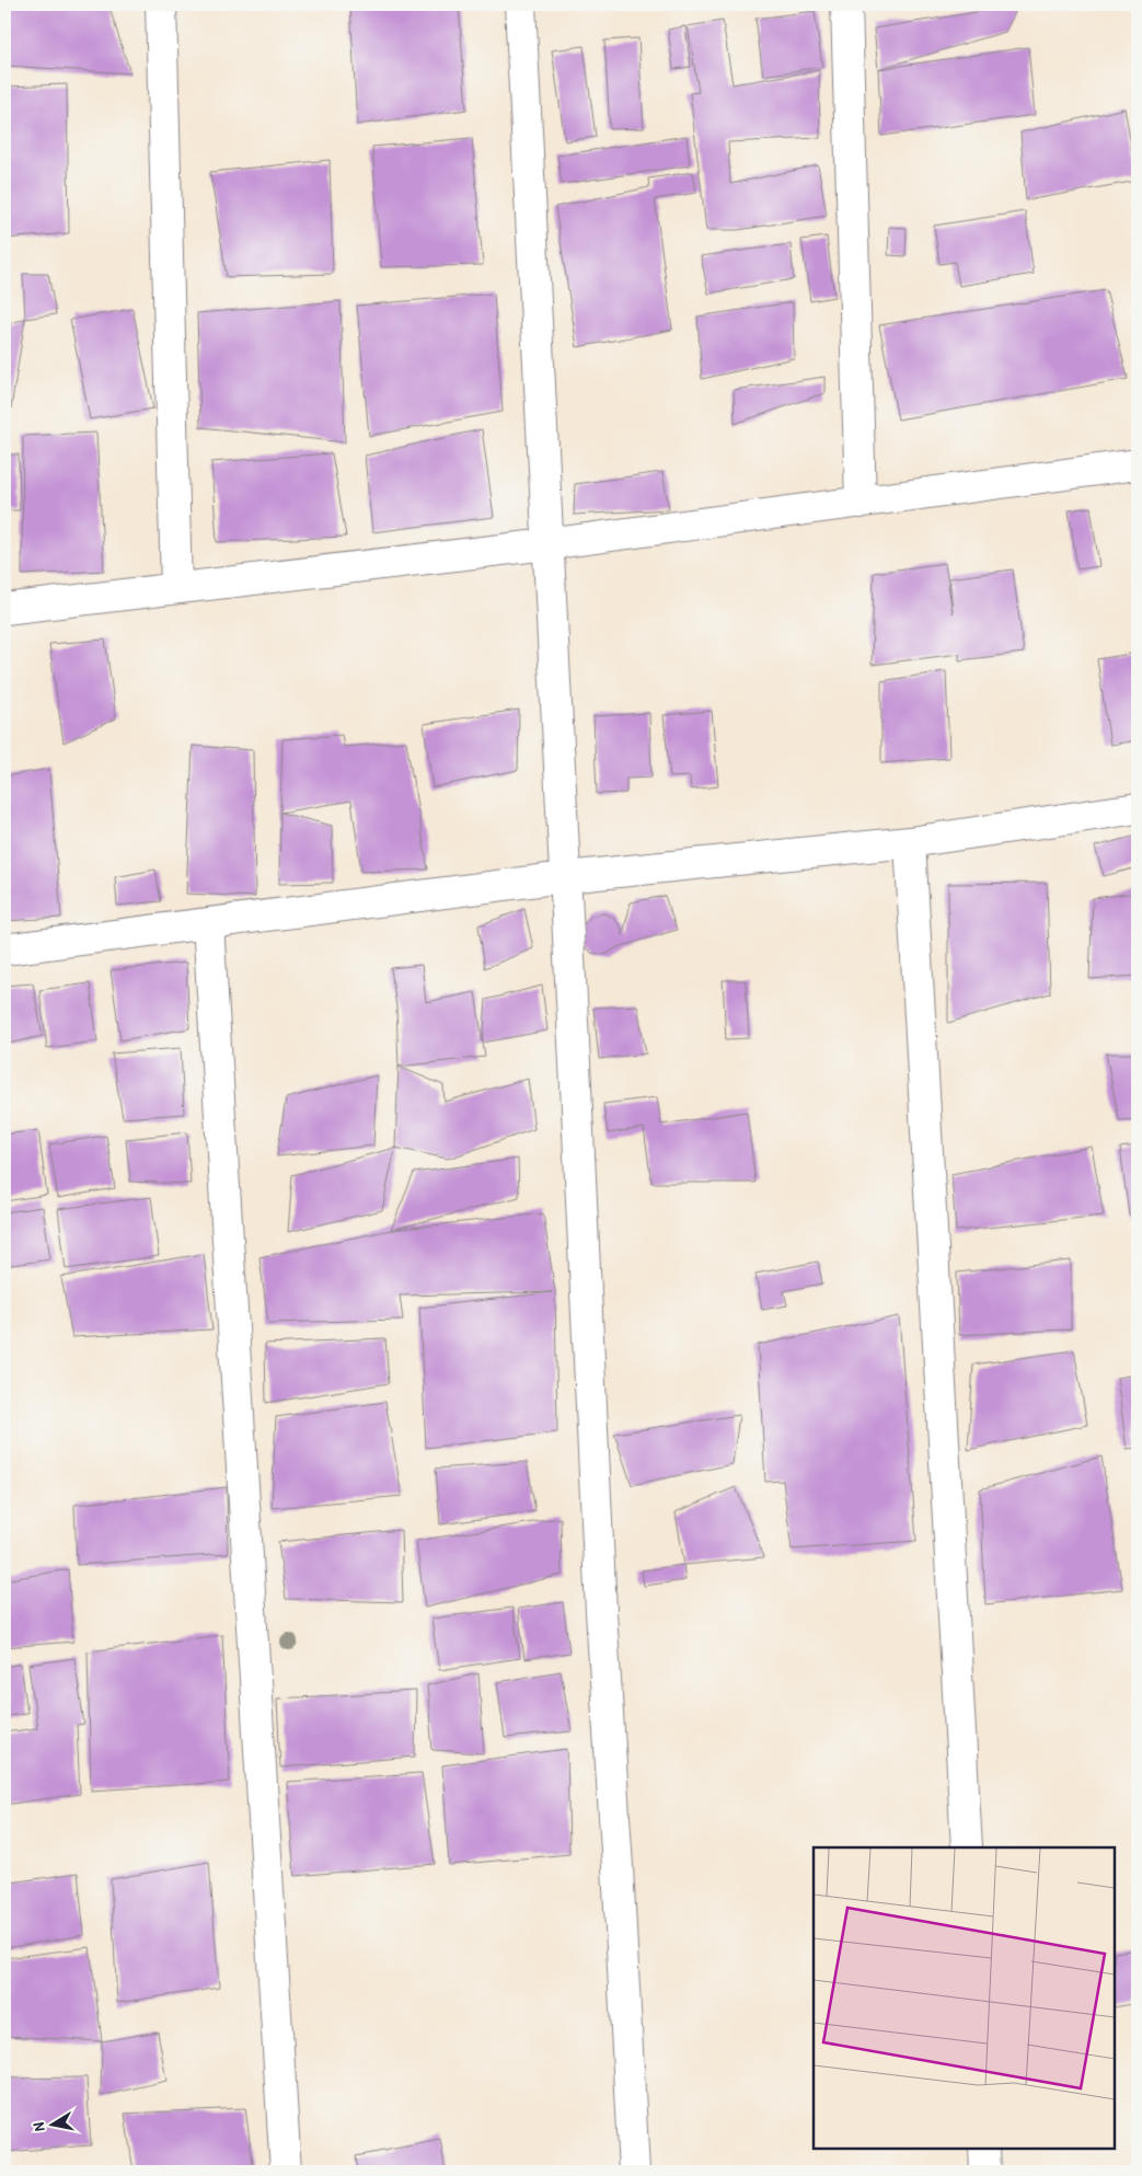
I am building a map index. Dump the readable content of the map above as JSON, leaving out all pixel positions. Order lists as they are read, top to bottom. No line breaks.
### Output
{"north":"left"}
